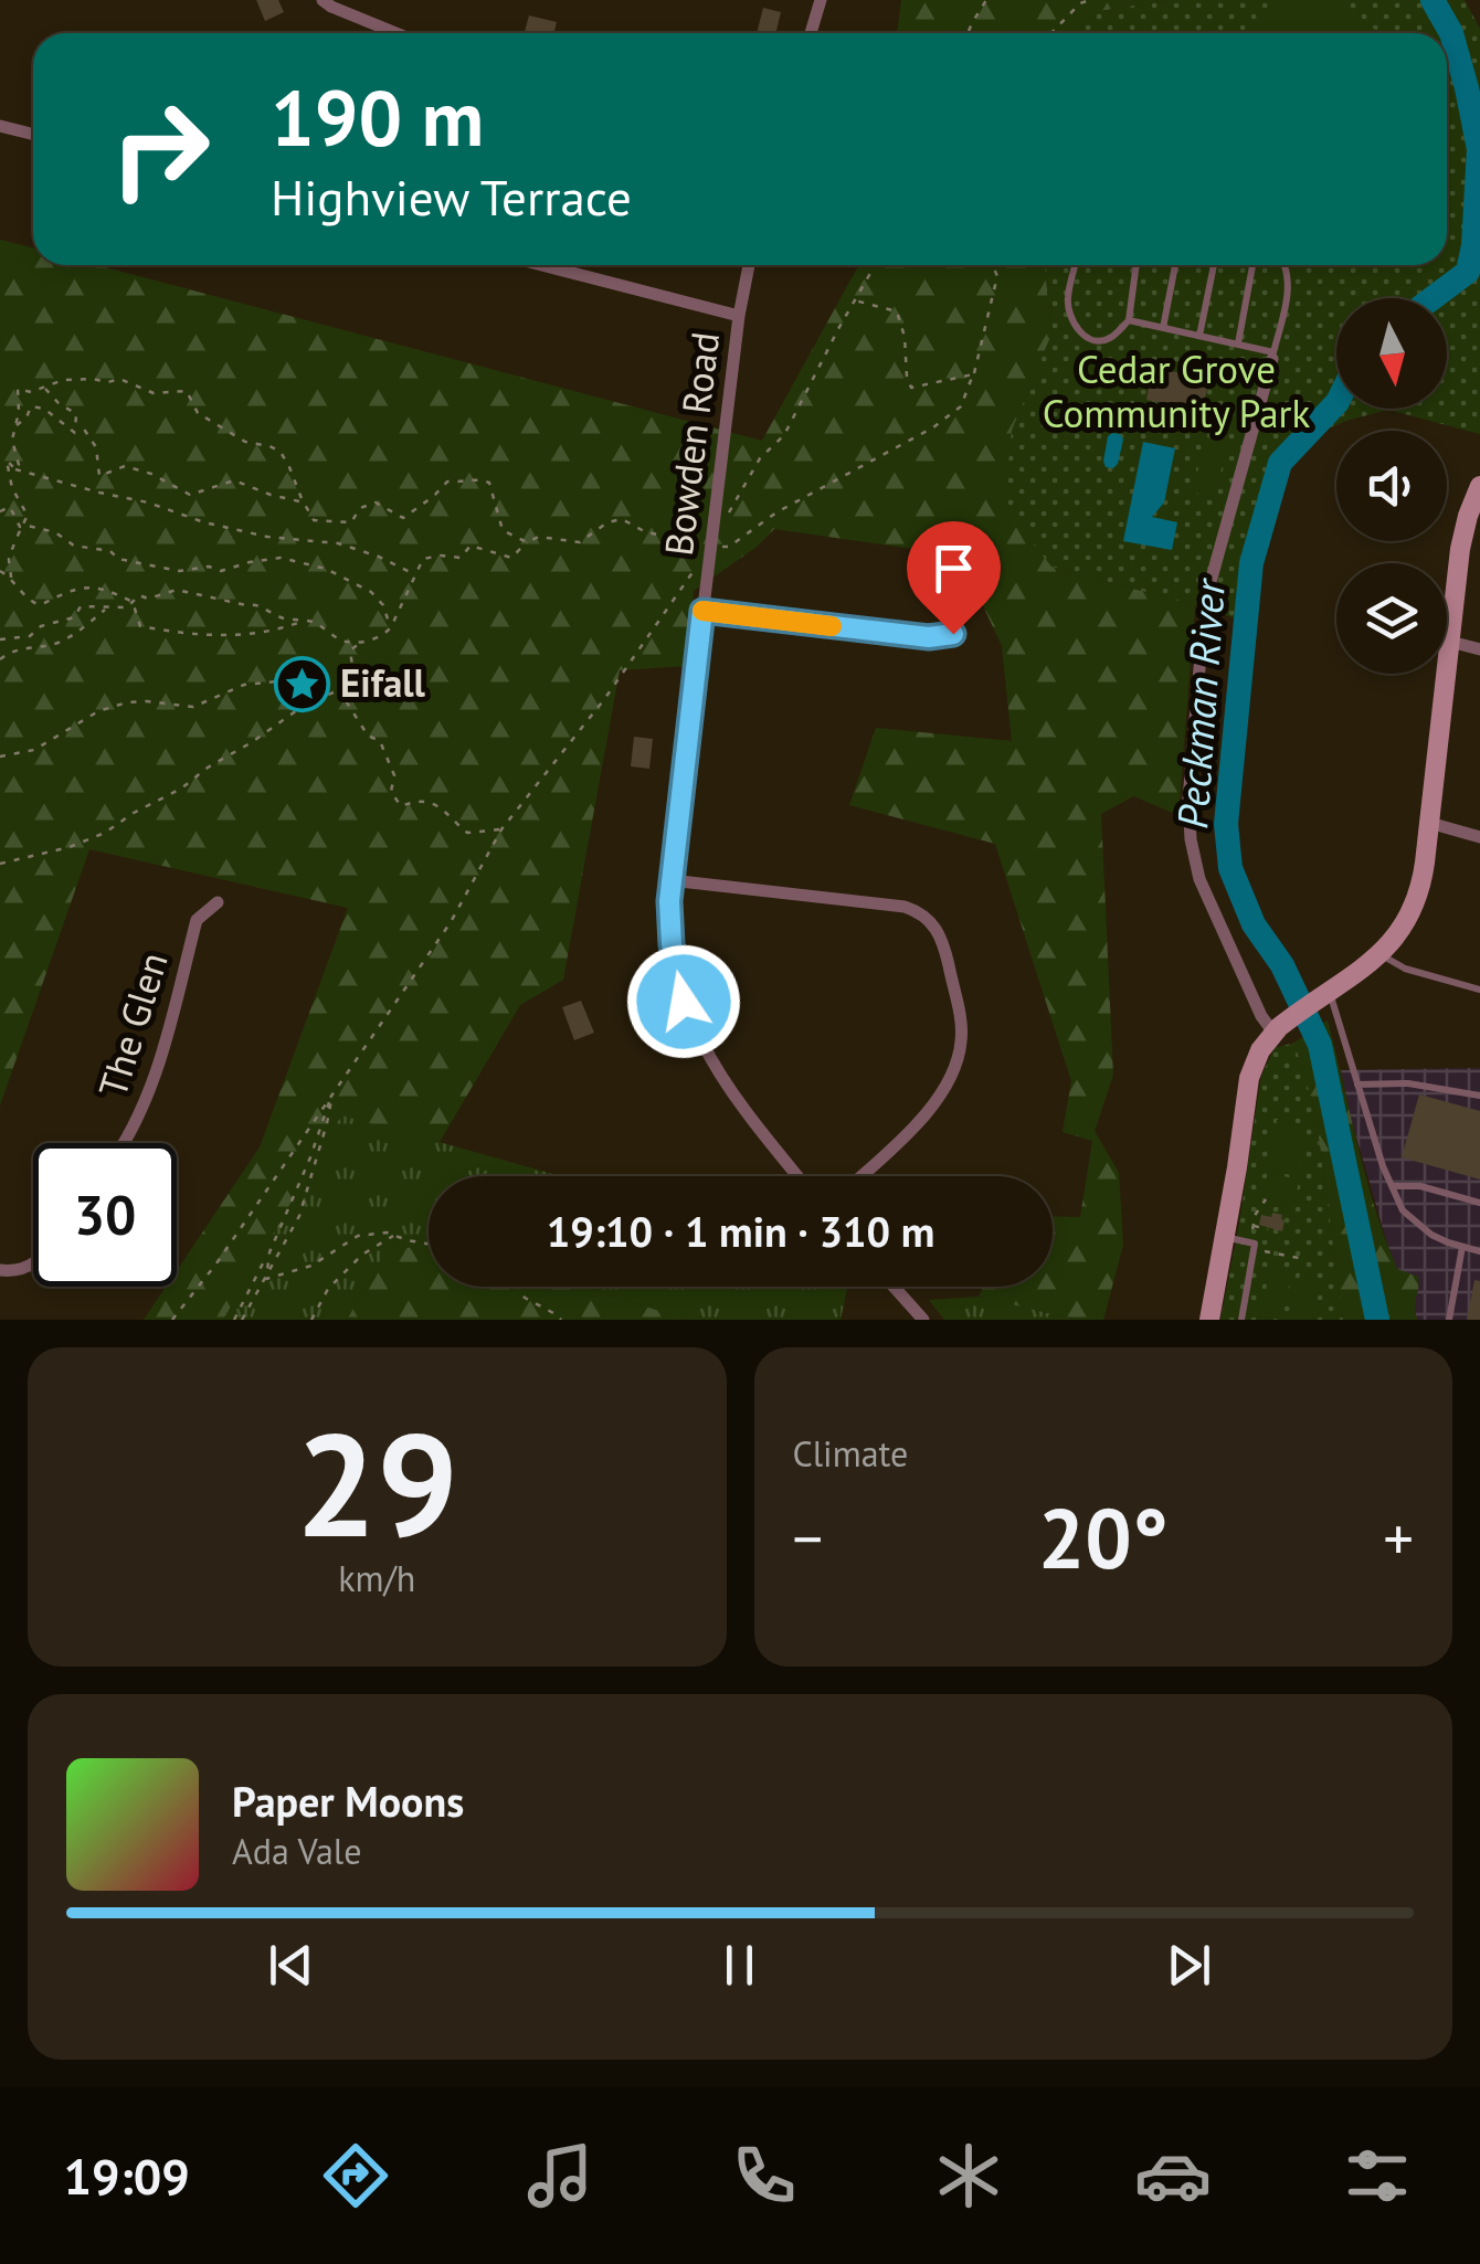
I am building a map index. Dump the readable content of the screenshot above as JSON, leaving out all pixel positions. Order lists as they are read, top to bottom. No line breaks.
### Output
{"streets":{"street":["Bowden Road","The Glen"]},"water":["Peckman River"],"parks":["Cedar Grove Community Park"],"places":{"place":["Eifall"]},"north":"bottom","page":{"turn":["190 m","Highview Terrace"],"limit":"30","trip":"19:10 · 1 min · 310 m","tile":[["29","km/h"],"Climate"],"heat":["−","20°","+"],"song":["Paper Moons","Ada Vale"],"tabs":"19:09"}}
